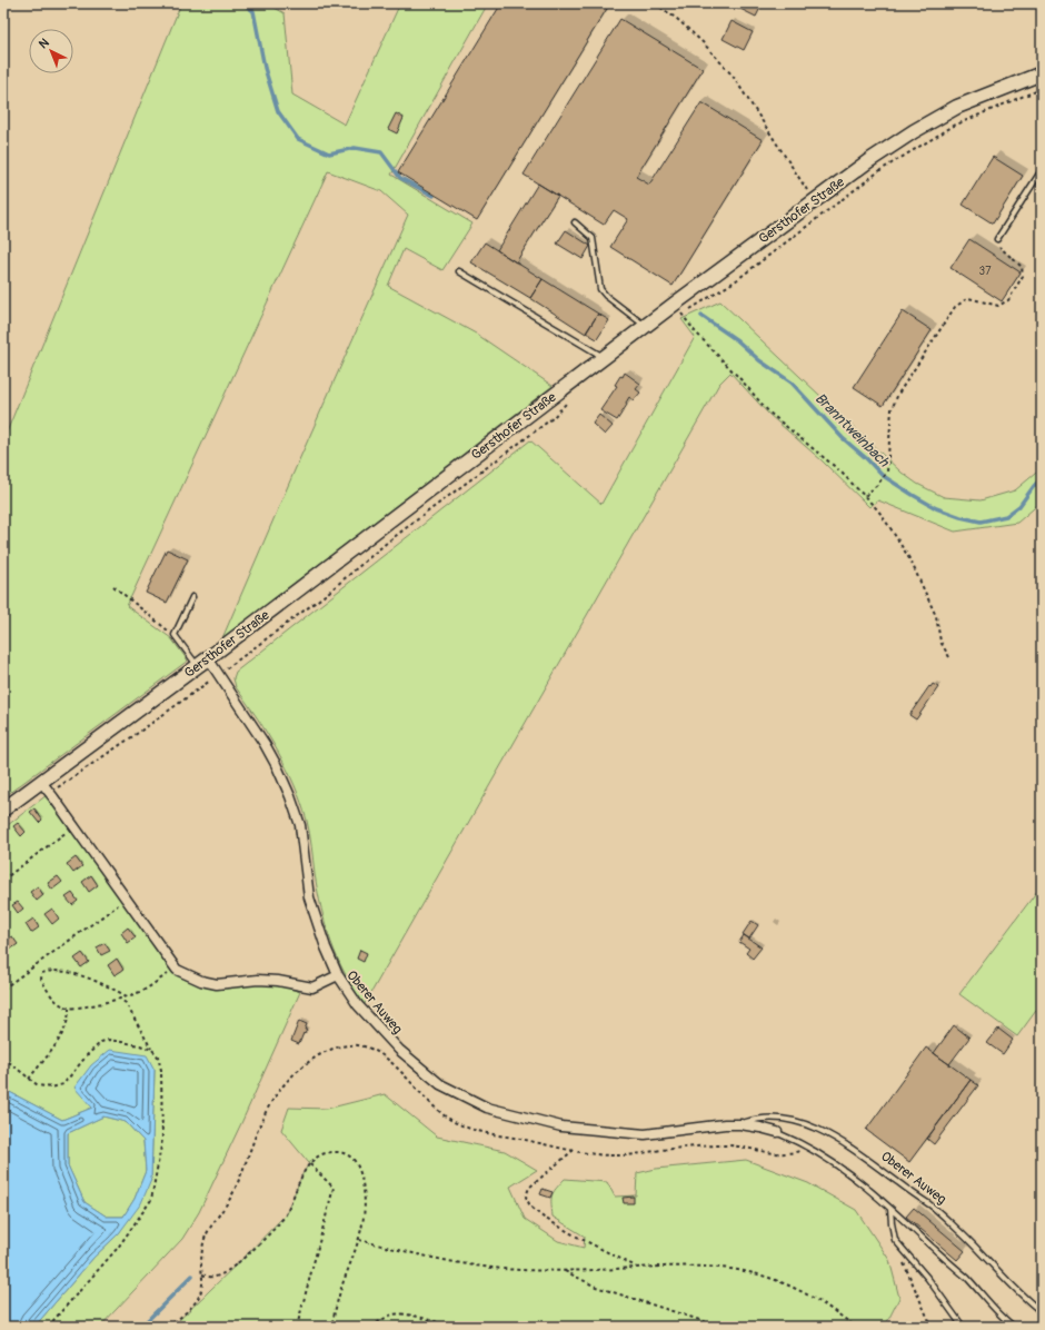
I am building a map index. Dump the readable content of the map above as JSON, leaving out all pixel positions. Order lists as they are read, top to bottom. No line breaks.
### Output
{"streets":{"main road":["Gersthofer Straße"],"street":["Oberer Auweg"]},"crossings":[["Gersthofer Straße","Oberer Auweg"]],"water":["Branntweinbach"],"house_numbers":["37"],"north":"top left"}
